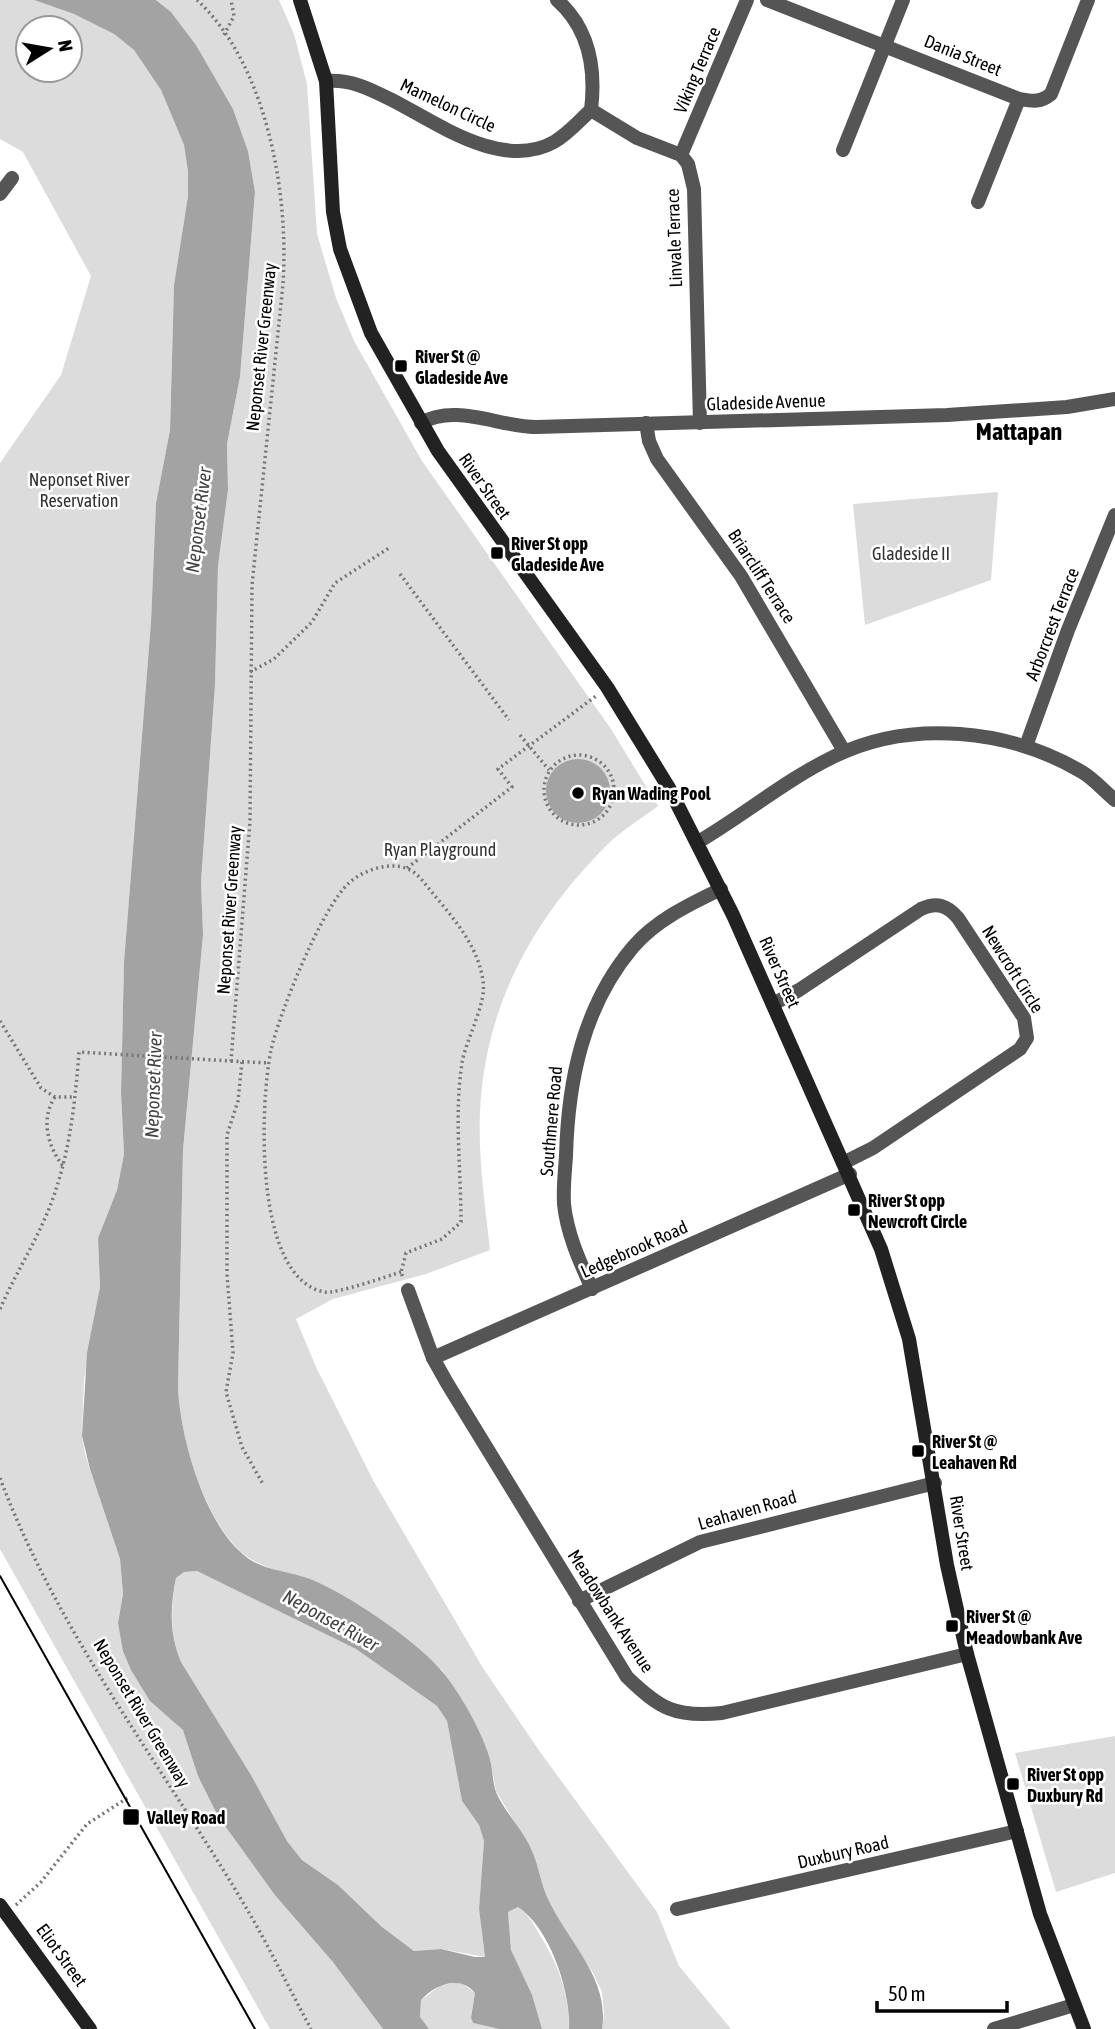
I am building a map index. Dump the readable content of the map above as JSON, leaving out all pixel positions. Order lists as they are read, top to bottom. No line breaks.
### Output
{"streets":{"main road":["River Street","Eliot Street"],"street":["Dania Street","Viking Terrace","Mamelon Circle","Linvale Terrace","Gladeside Avenue","Briarcliff Terrace","Arborcrest Terrace","Newcroft Circle","Southmere Road","Ledgebrook Road","Leahaven Road","Meadowbank Avenue","Duxbury Road"],"path":["Neponset River Greenway"]},"crossings":[["Viking Terrace","Linvale Terrace"],["Mamelon Circle","River Street"],["Linvale Terrace","Gladeside Avenue"],["Gladeside Avenue","River Street"],["Gladeside Avenue","Briarcliff Terrace"],["River Street","Newcroft Circle"],["River Street","Southmere Road"],["River Street","Ledgebrook Road"],["River Street","Leahaven Road"],["River Street","Meadowbank Avenue"],["River Street","Duxbury Road"],["Newcroft Circle","Ledgebrook Road"],["Southmere Road","Ledgebrook Road"],["Ledgebrook Road","Meadowbank Avenue"],["Leahaven Road","Meadowbank Avenue"]],"districts":["Mattapan"],"water":["Neponset River"],"parks":["Neponset River Reservation","Gladeside II","Ryan Playground"],"places":{"transit":["River St @ Gladeside Ave","River St opp Gladeside Ave","River St opp Newcroft Circle","River St @ Leahaven Rd","River St @ Meadowbank Ave","River St opp Duxbury Rd","Valley Road"],"other":["Ryan Wading Pool"]},"scale_bar":"50 m","north":"right"}
